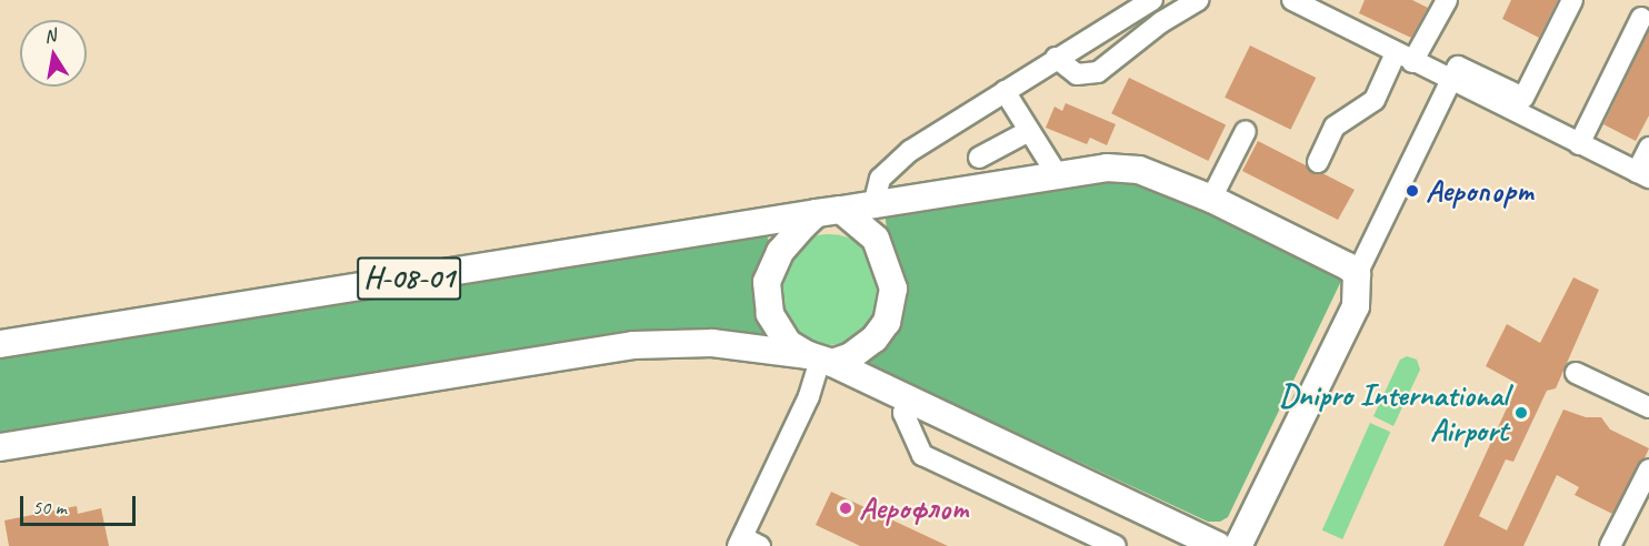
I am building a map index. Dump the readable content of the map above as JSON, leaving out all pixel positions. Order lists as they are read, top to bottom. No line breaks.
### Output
{"streets":{"main road":["Н-08-01"]},"places":["Аеропорт","Dnipro International Airport","Аерофлот"],"scale_bar":"50 m","north":"top"}
